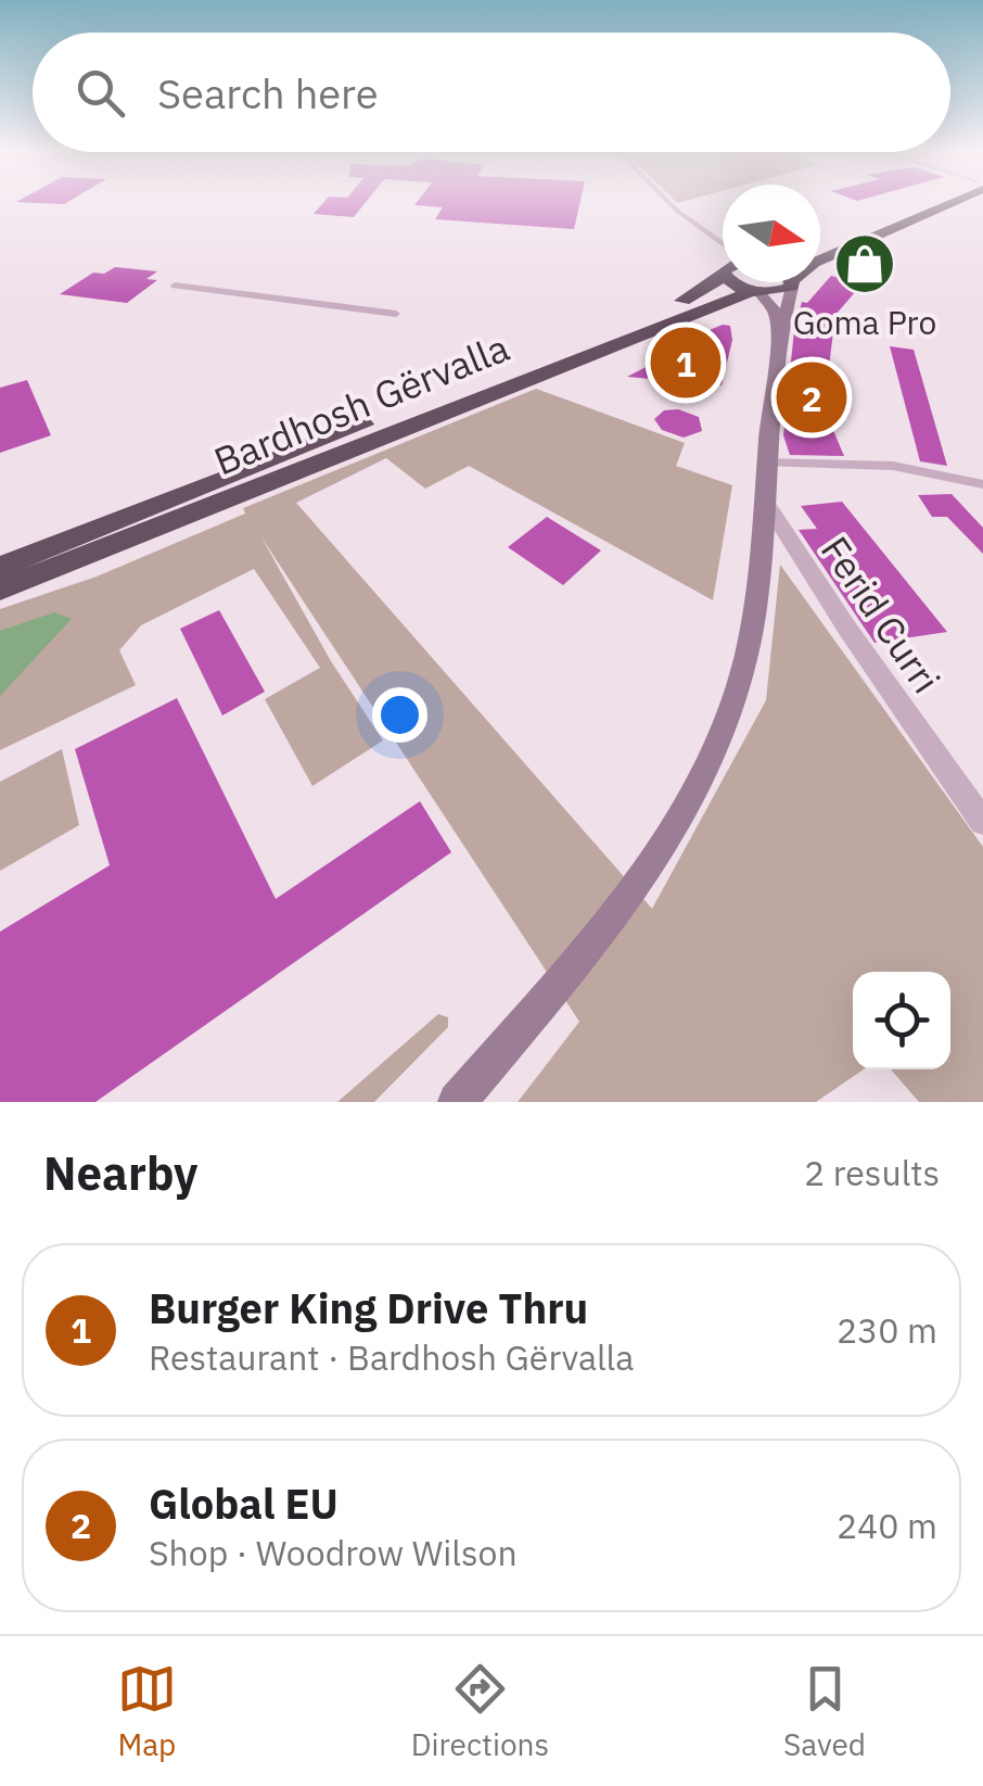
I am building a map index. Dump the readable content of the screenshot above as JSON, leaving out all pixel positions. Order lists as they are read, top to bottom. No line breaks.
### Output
{"streets":{"highway":["Bardhosh Gërvalla"],"street":["Ferid Curri"]},"places":{"shop":["Goma Pro"]},"north":"right","page":{"search":"Search here","pins":["1","2"],"heading":["Nearby","2 results"],"list":[{"mark":"1","name":"Burger King Drive Thru","note":"Restaurant · Bardhosh Gërvalla","value":"230 m"},{"mark":"2","name":"Global EU","note":"Shop · Woodrow Wilson","value":"240 m"}],"nav":["Map","Directions","Saved"]}}
